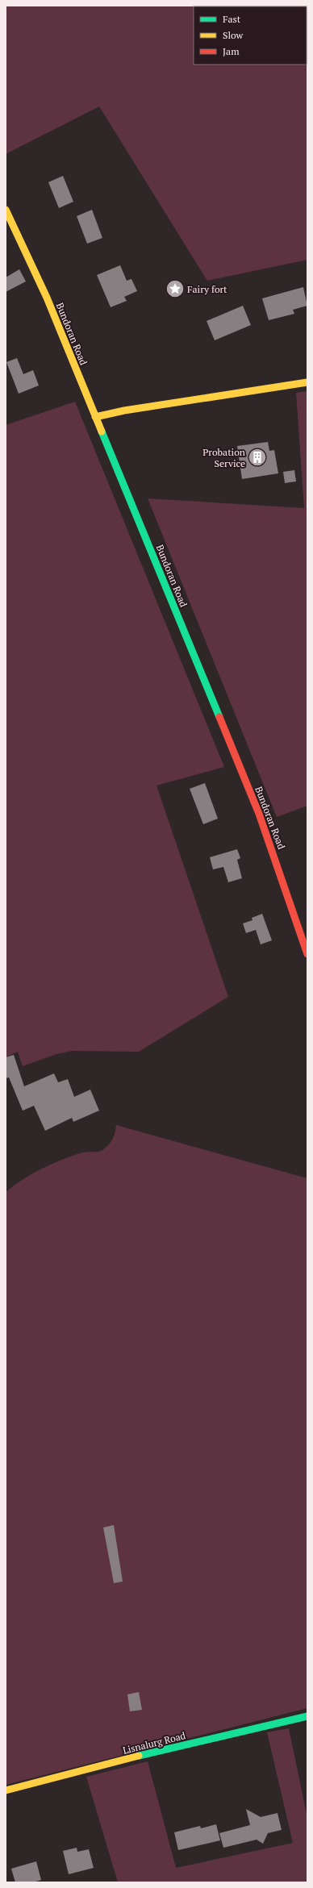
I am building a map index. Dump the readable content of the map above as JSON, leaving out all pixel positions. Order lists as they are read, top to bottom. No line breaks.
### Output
{"streets":{"main road":["Bundoran Road","Lisnalurg Road"]},"places":{"place":["Fairy fort"],"building":["Probation Service"]},"legend":["Fast","Slow","Jam"]}
